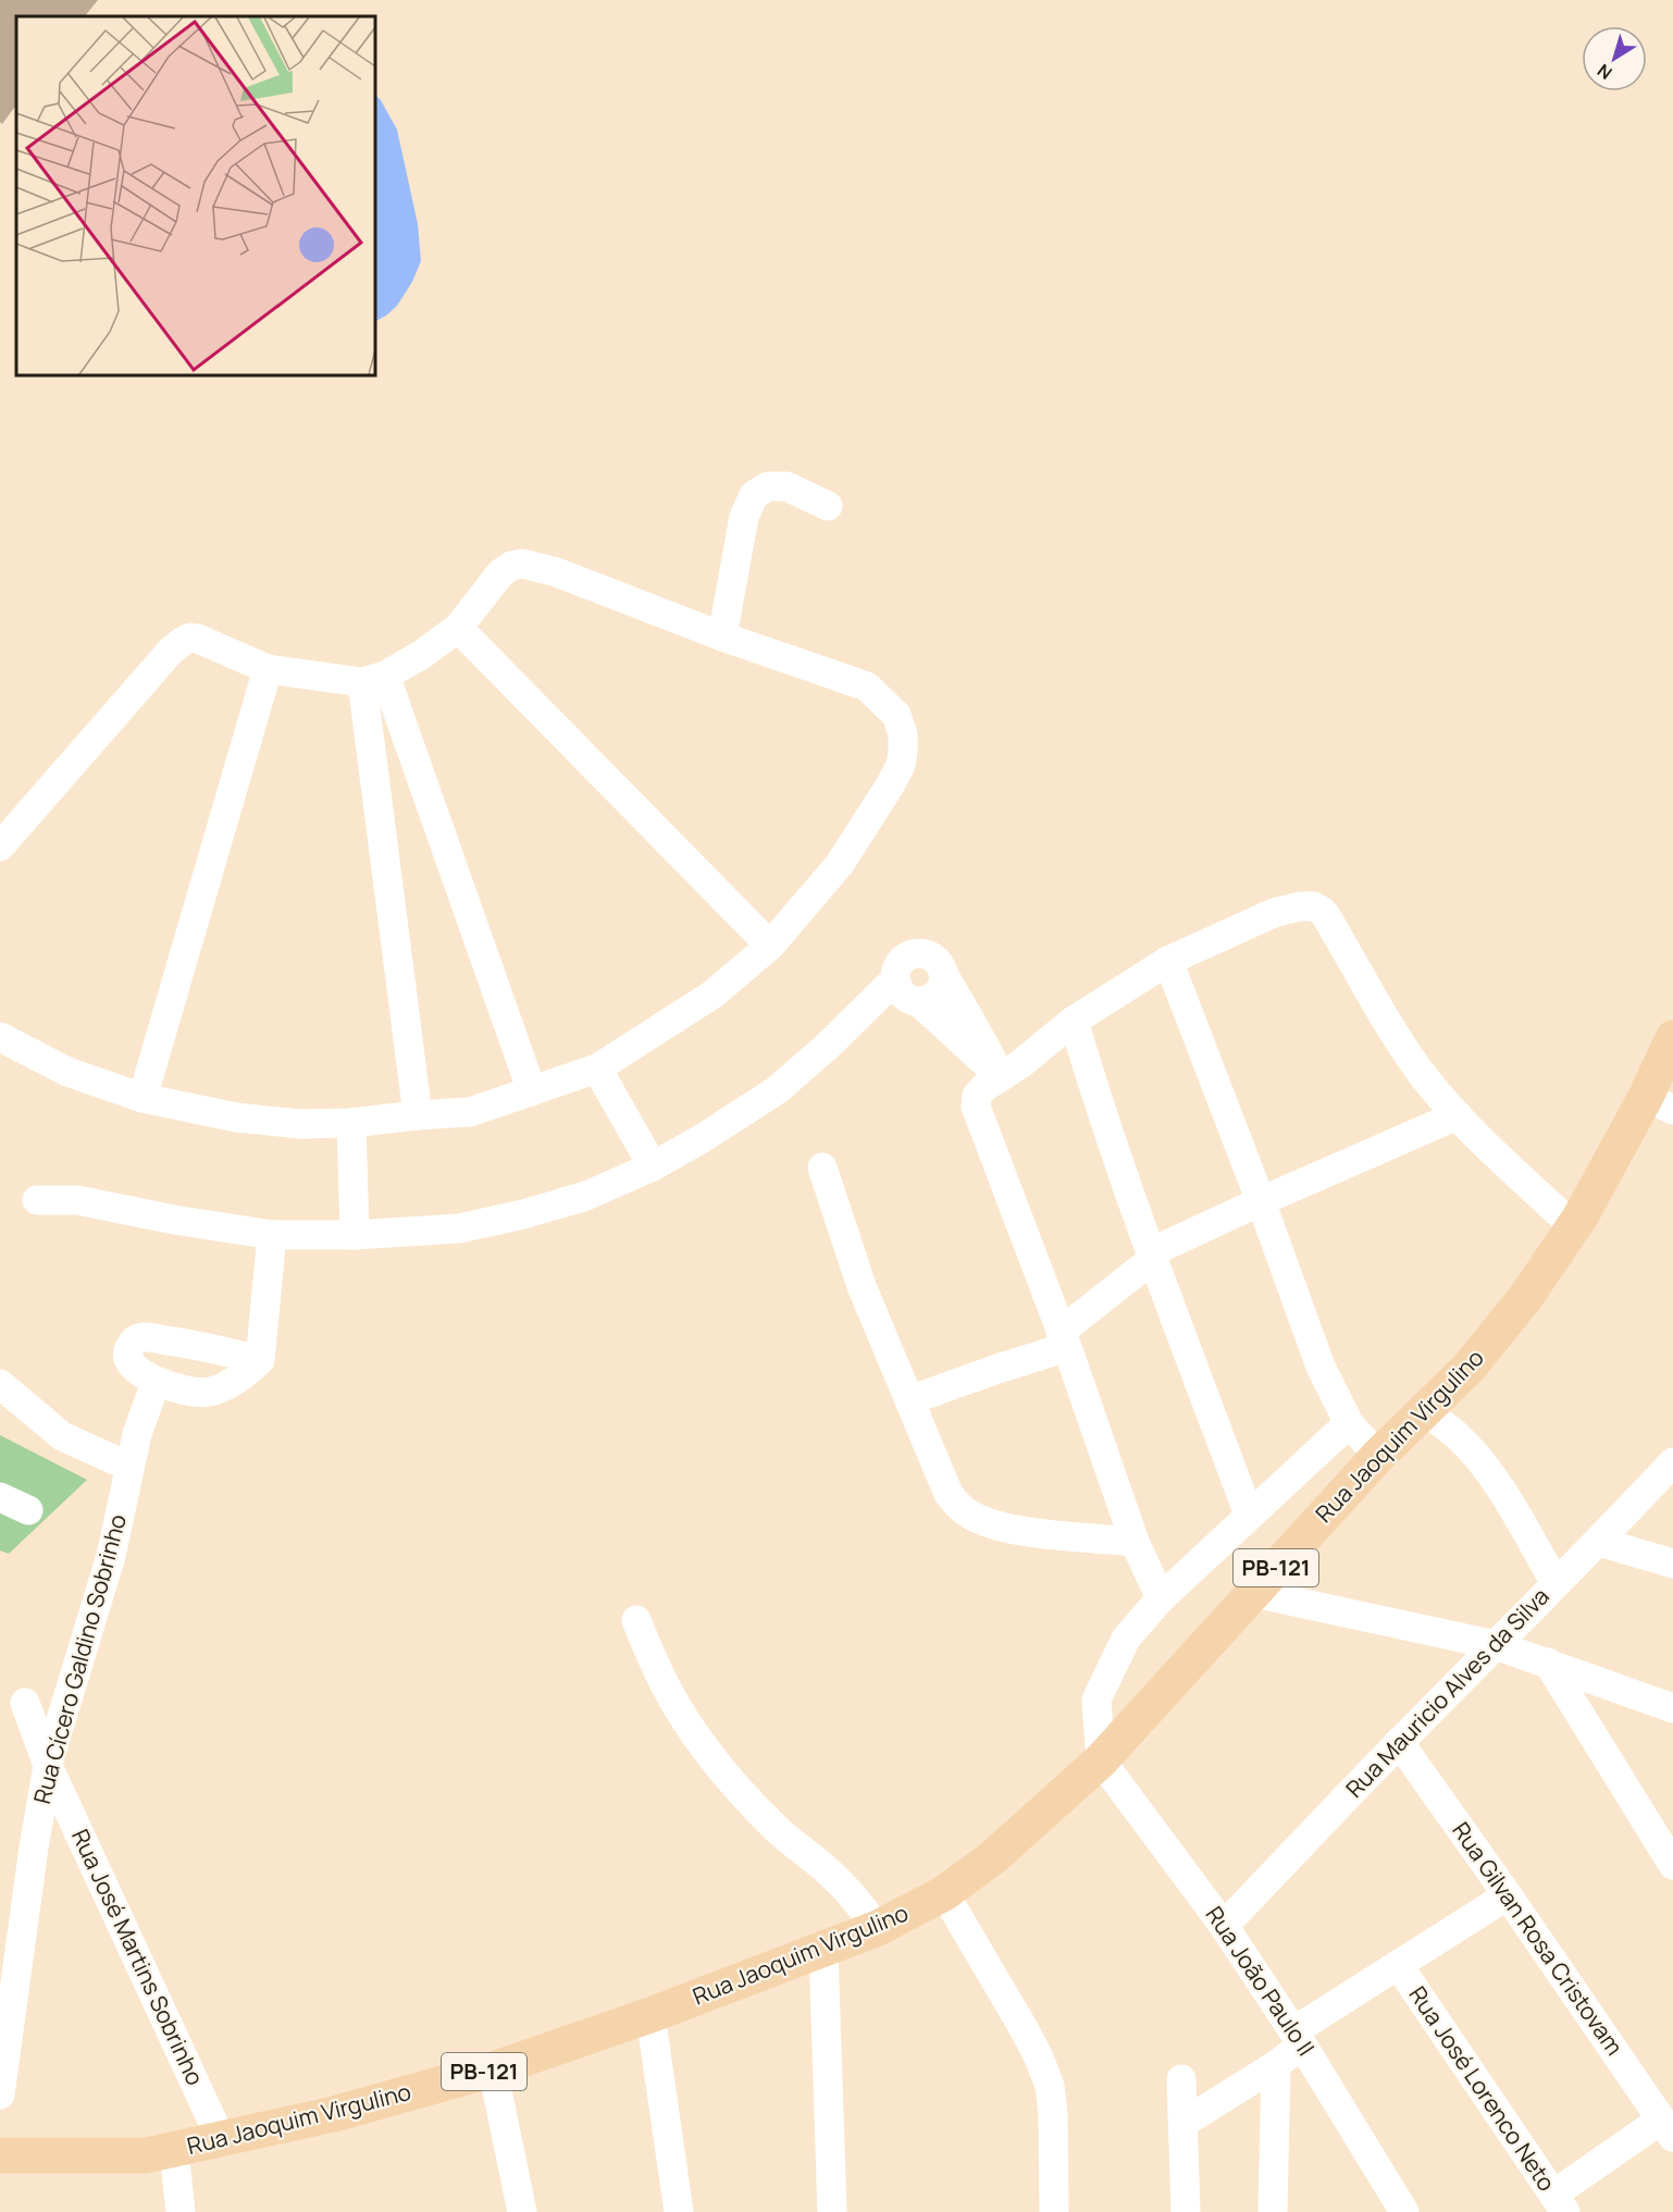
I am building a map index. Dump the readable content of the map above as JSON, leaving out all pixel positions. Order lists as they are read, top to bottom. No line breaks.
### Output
{"streets":{"main road":["Rua Jaoquim Virgulino","PB-121"],"street":["Rua Cícero Galdino Sobrinho","Rua Mauricio Alves da Silva","Rua Gilvan Rosa Cristovam","Rua José Martins Sobrinho","Rua João Paulo II","Rua José Lorenco Neto"]},"crossings":[["Rua Jaoquim Virgulino","PB-121"],["Rua Jaoquim Virgulino","Rua José Martins Sobrinho"],["Rua Jaoquim Virgulino","Rua João Paulo II"],["Rua Cícero Galdino Sobrinho","Rua José Martins Sobrinho"],["Rua Mauricio Alves da Silva","Rua Gilvan Rosa Cristovam"],["Rua Mauricio Alves da Silva","Rua João Paulo II"]],"north":"bottom left"}
